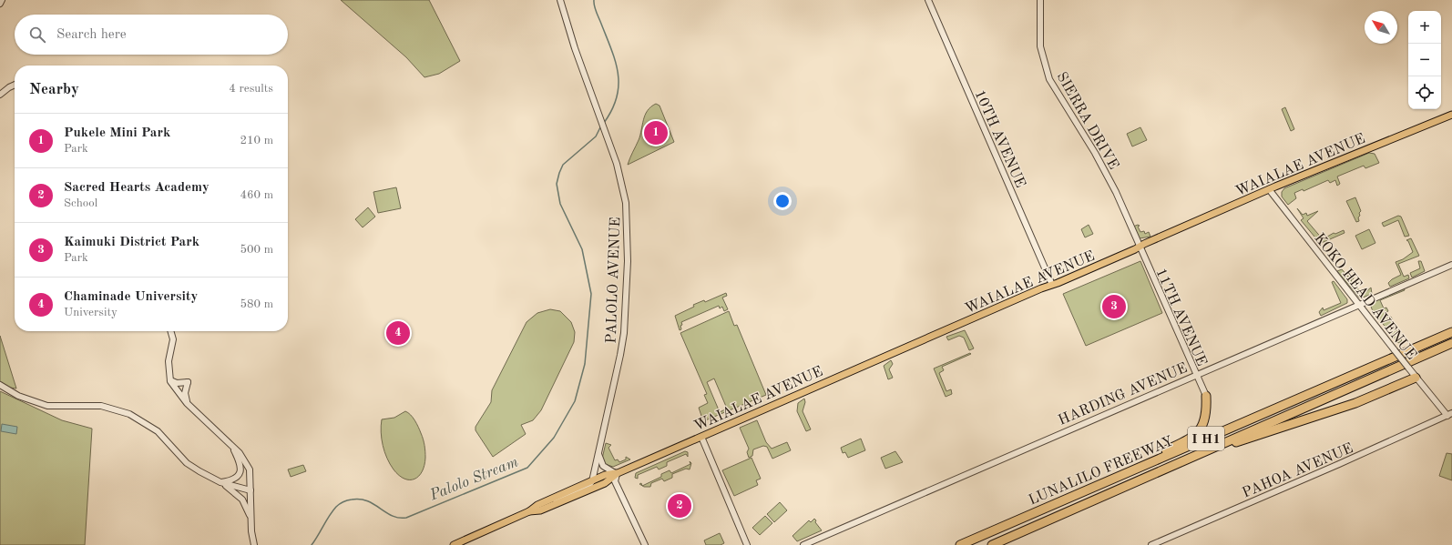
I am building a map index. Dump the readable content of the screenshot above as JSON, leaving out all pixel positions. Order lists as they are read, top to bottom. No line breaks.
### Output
{"streets":{"highway":["I H1","LUNALILO FREEWAY"],"main road":["WAIALAE AVENUE"],"street":["SIERRA DRIVE","10TH AVENUE","PALOLO AVENUE","KOKO HEAD AVENUE","11TH AVENUE","HARDING AVENUE","PAHOA AVENUE"]},"crossings":[["SIERRA DRIVE","WAIALAE AVENUE"],["SIERRA DRIVE","11TH AVENUE"],["10TH AVENUE","WAIALAE AVENUE"],["WAIALAE AVENUE","PALOLO AVENUE"],["WAIALAE AVENUE","KOKO HEAD AVENUE"],["WAIALAE AVENUE","11TH AVENUE"],["KOKO HEAD AVENUE","HARDING AVENUE"],["KOKO HEAD AVENUE","PAHOA AVENUE"],["11TH AVENUE","HARDING AVENUE"]],"water":["Palolo Stream"],"north":"top left","page":{"map_buttons":["+","−"],"search":"Search here","heading":["Nearby","4 results"],"list":[{"mark":"1","name":"Pukele Mini Park","note":"Park","value":"210 m"},{"mark":"2","name":"Sacred Hearts Academy","note":"School","value":"460 m"},{"mark":"3","name":"Kaimuki District Park","note":"Park","value":"500 m"},{"mark":"4","name":"Chaminade University","note":"University","value":"580 m"}],"pins":["1","3","4","2"]}}
